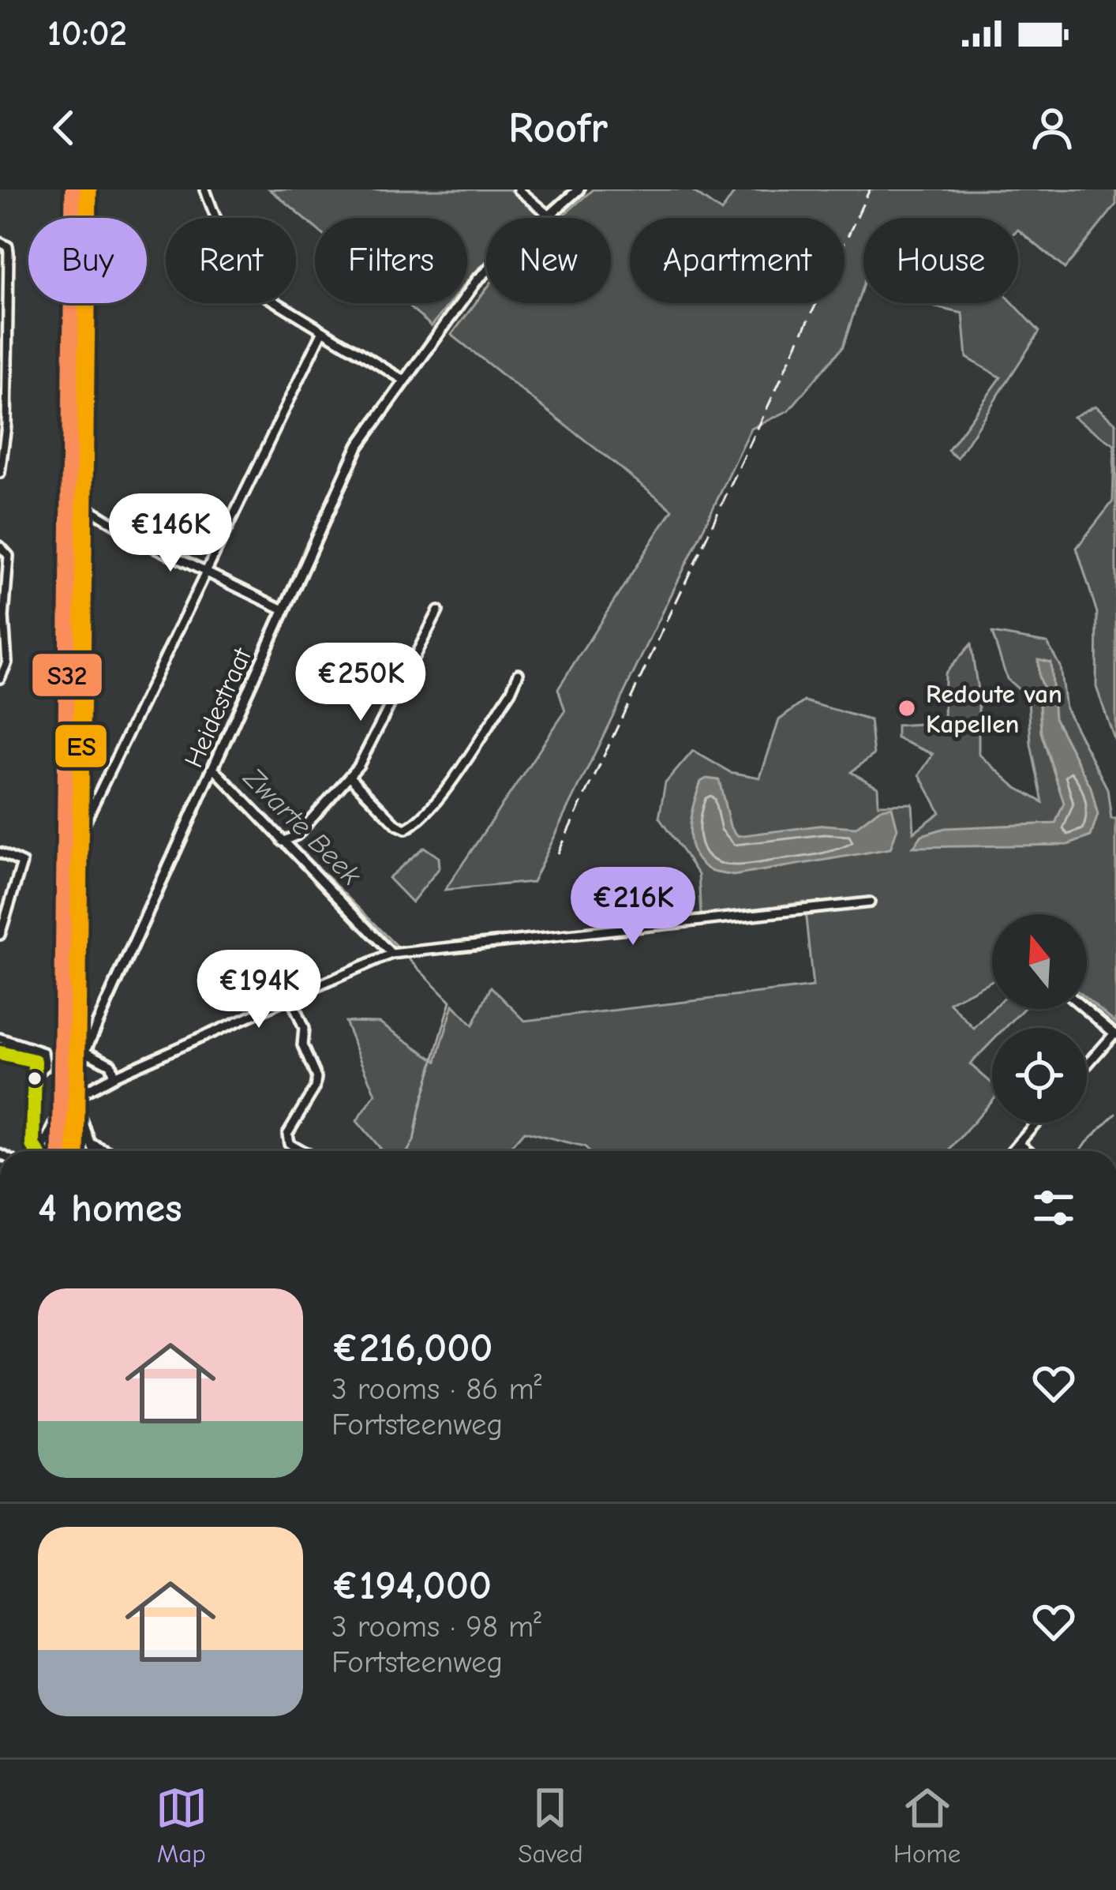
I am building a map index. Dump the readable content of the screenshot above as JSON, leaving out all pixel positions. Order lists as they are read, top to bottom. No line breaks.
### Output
{"streets":{"street":["Heidestraat"]},"water":["Zwarte Beek"],"places":["Redoute van Kapellen"],"lines":["transit line S32","transit line ES"],"north":"top","page":{"status":"10:02","header":"Roofr","chip":["Buy","Rent","Filters","New","Apartment","House"],"price":["€146K","€250K","€216K","€194K"],"heading":"4 homes","list":[{"name":"€216,000","note":"3 rooms · 86 m² · Fortsteenweg"},{"name":"€194,000","note":"3 rooms · 98 m² · Fortsteenweg"}],"tabs":["Map","Saved","Home"]}}
